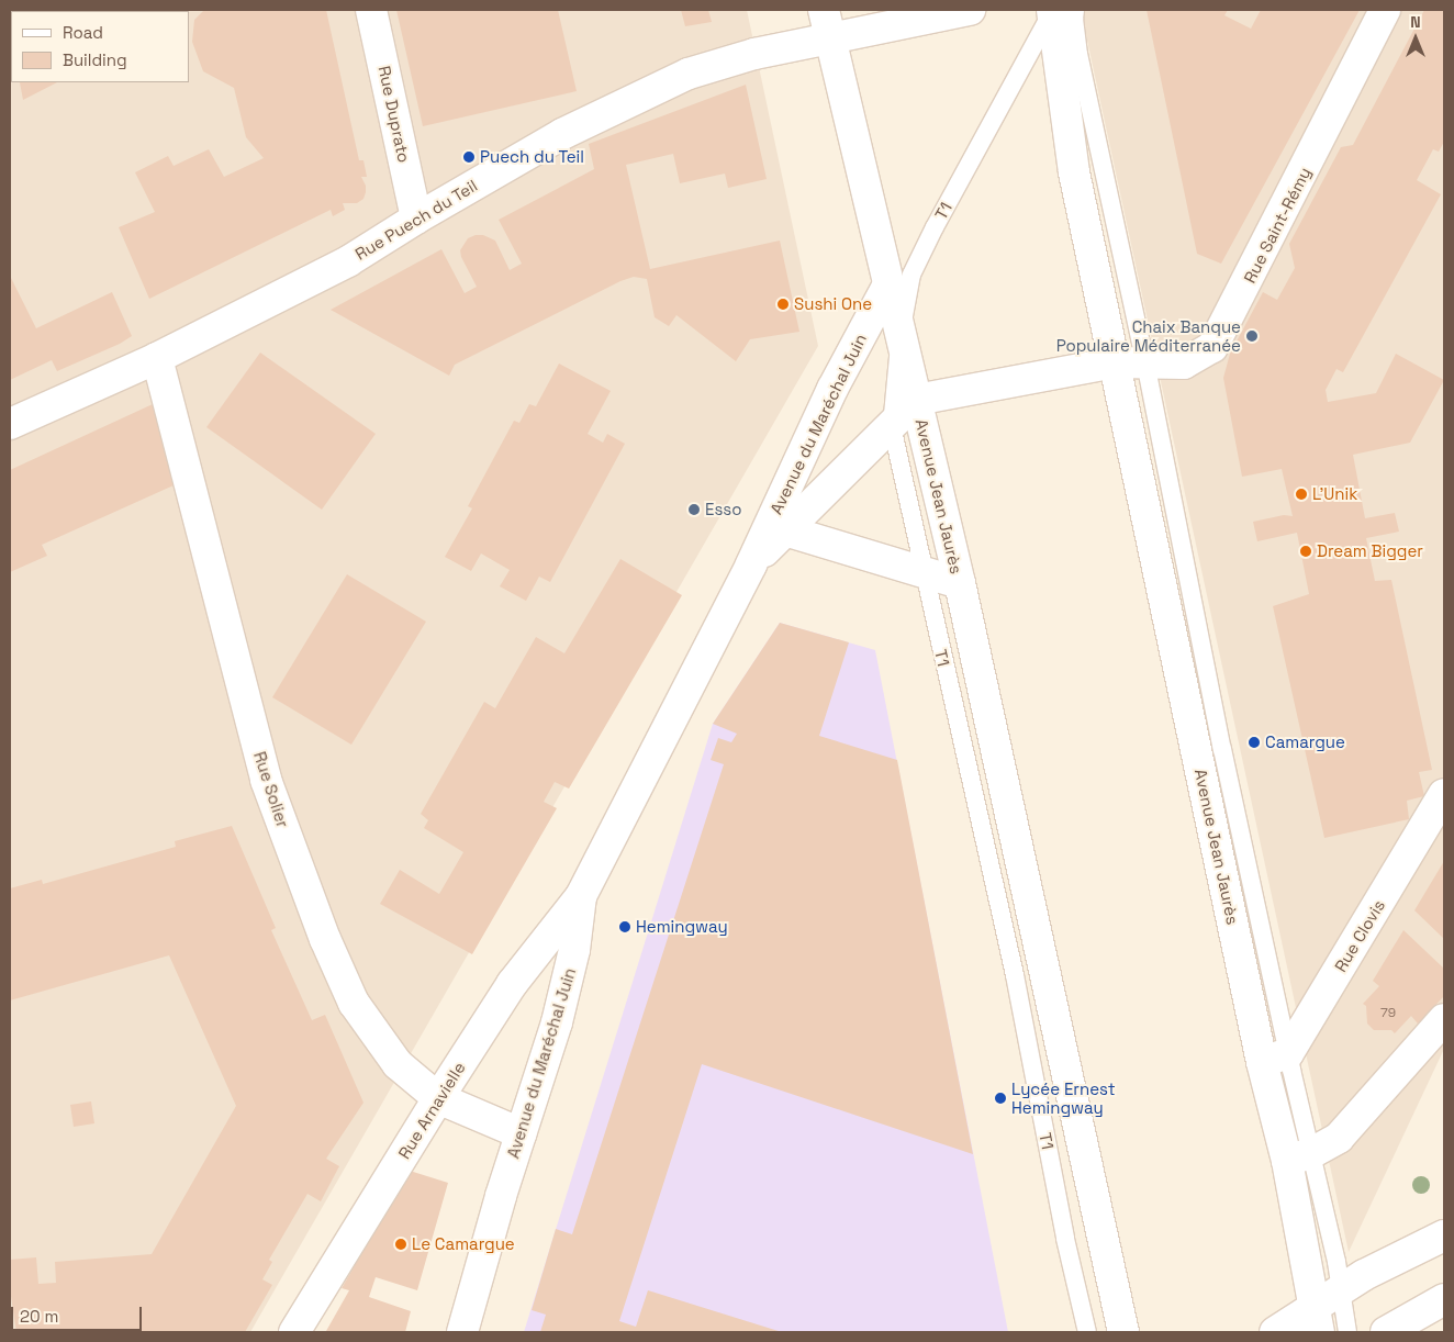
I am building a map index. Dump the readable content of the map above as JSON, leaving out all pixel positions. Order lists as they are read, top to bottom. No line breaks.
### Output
{"streets":{"street":["Rue Duprato","Rue Puech du Teil","Rue Saint-Rémy","Avenue du Maréchal Juin","Avenue Jean Jaurès","Rue Solier","Rue Clovis","Rue Arnavielle"],"lane":["T1"]},"crossings":[["Rue Duprato","Rue Puech du Teil"],["T1","Avenue du Maréchal Juin"],["T1","Avenue Jean Jaurès"],["Rue Puech du Teil","Avenue Jean Jaurès"],["Rue Puech du Teil","Rue Solier"],["Rue Saint-Rémy","Avenue Jean Jaurès"],["Avenue du Maréchal Juin","Avenue Jean Jaurès"],["Avenue du Maréchal Juin","Rue Solier"],["Avenue du Maréchal Juin","Rue Arnavielle"],["Avenue Jean Jaurès","Rue Clovis"],["Rue Solier","Rue Arnavielle"]],"places":["Puech du Teil","Sushi One","Chaix Banque Populaire Méditerranée","L'Unik","Esso","Dream Bigger","Camargue","Hemingway","Lycée Ernest Hemingway","Le Camargue"],"house_numbers":["79"],"legend":["Road","Building"],"scale_bar":"20 m","north":"top"}
